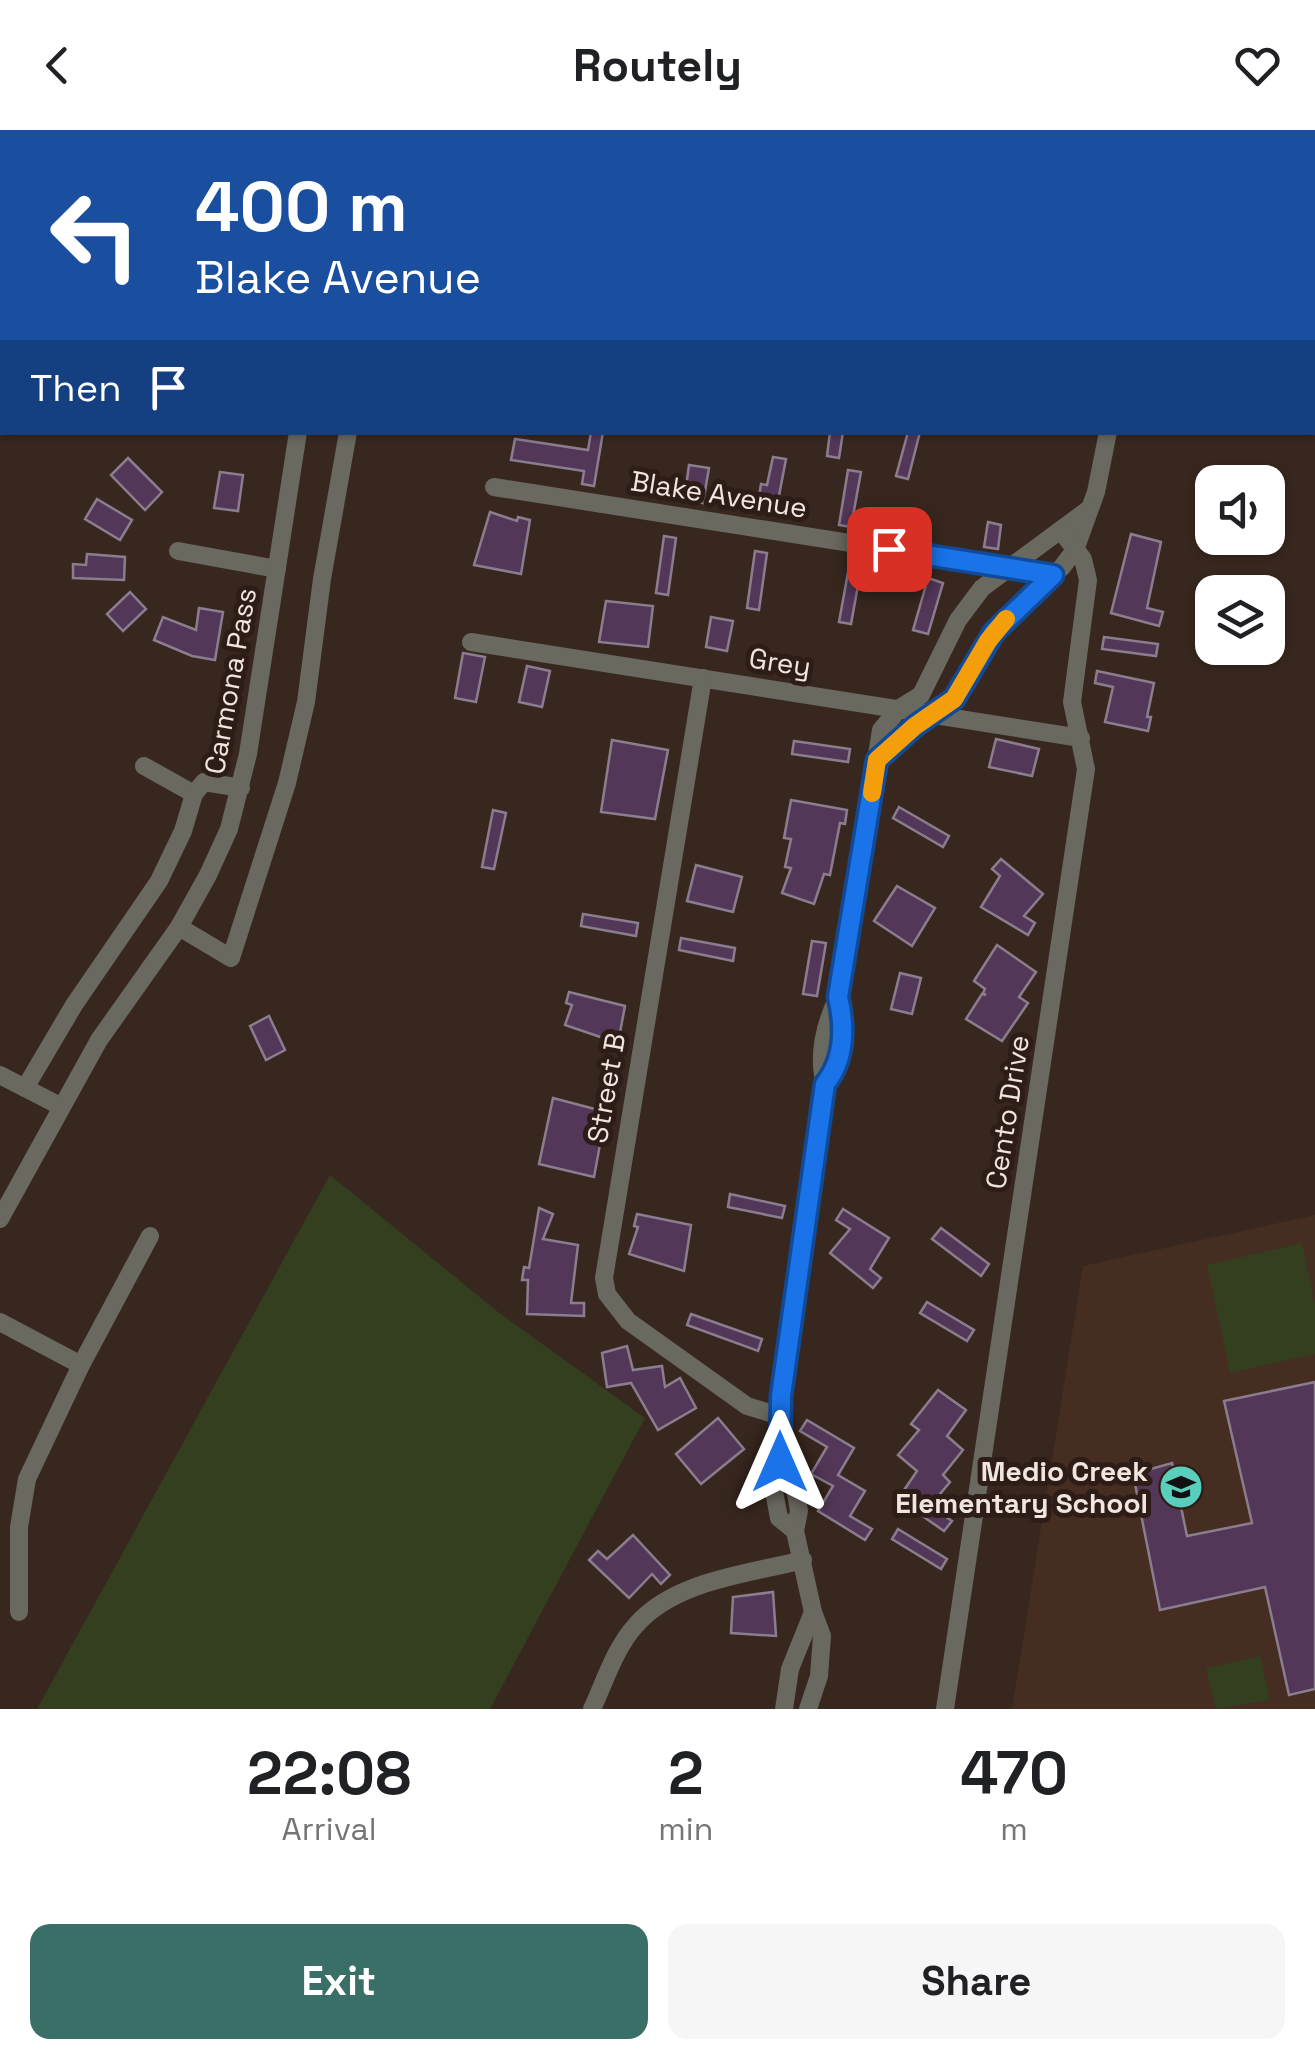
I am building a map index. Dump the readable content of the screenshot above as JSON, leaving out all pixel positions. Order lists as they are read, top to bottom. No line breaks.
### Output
{"streets":{"street":["Blake Avenue","Grey","Carmona Pass","Street B","Cento Drive"]},"crossings":[["Grey","Street B"],["Grey","Cento Drive"]],"places":{"school or university":["Medio Creek Elementary School"]},"page":{"header":"Routely","turn":["400 m","Blake Avenue"],"then":"Then","eta":["22:08","Arrival","2","min","470","m"],"buttons":["Exit","Share"]}}
